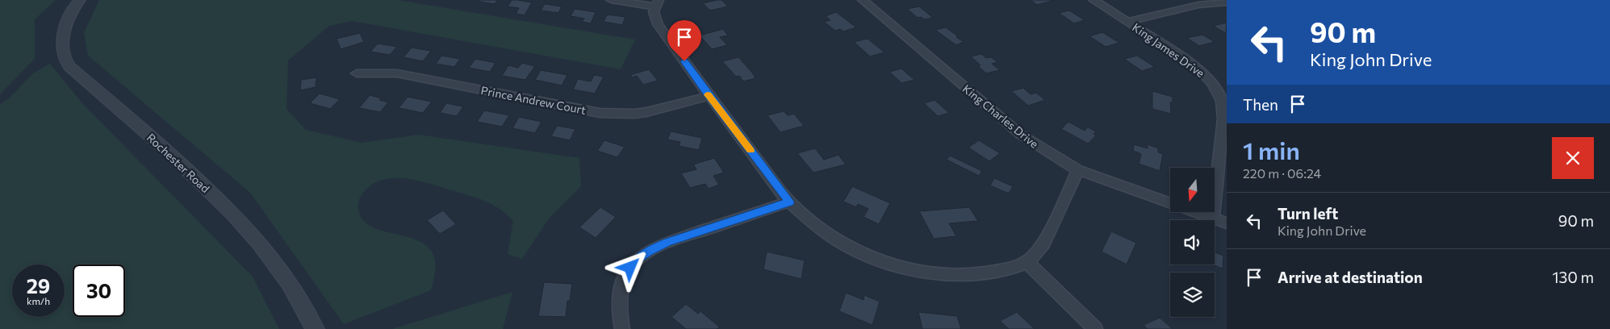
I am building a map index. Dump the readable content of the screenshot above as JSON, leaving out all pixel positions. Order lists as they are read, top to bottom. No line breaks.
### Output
{"streets":{"street":["King James Drive","Prince Andrew Court","King Charles Drive","Rochester Road"]},"crossings":[["King James Drive","King Charles Drive"]],"north":"bottom","page":{"turn":["90 m","King John Drive"],"then":"Then","heading":["1 min","220 m · 06:24"],"list":[{"name":"Turn left","note":"King John Drive","value":"90 m"},{"name":"Arrive at destination","value":"130 m"}],"speed":"29 km/h","limit":"30"}}
